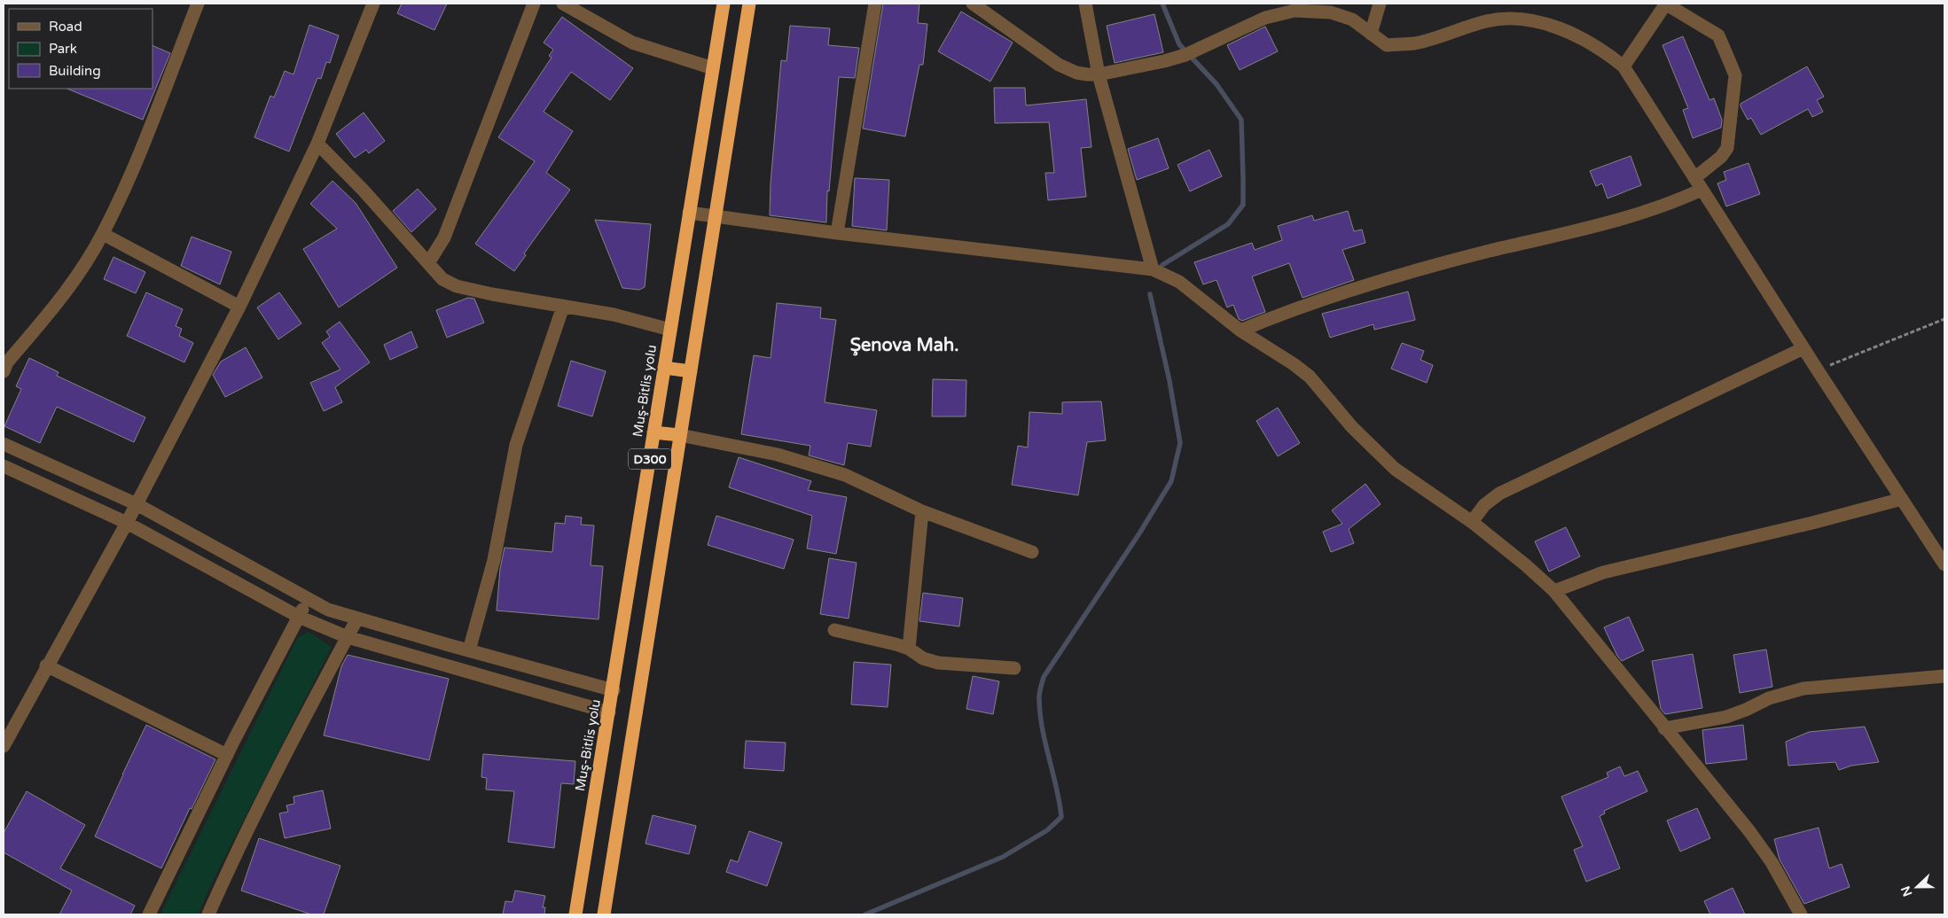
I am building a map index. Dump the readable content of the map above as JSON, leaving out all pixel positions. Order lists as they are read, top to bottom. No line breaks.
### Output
{"streets":{"highway":["Muş-Bitlis yolu","D300"]},"districts":["Şenova Mah."],"legend":["Road","Park","Building"],"north":"left"}
